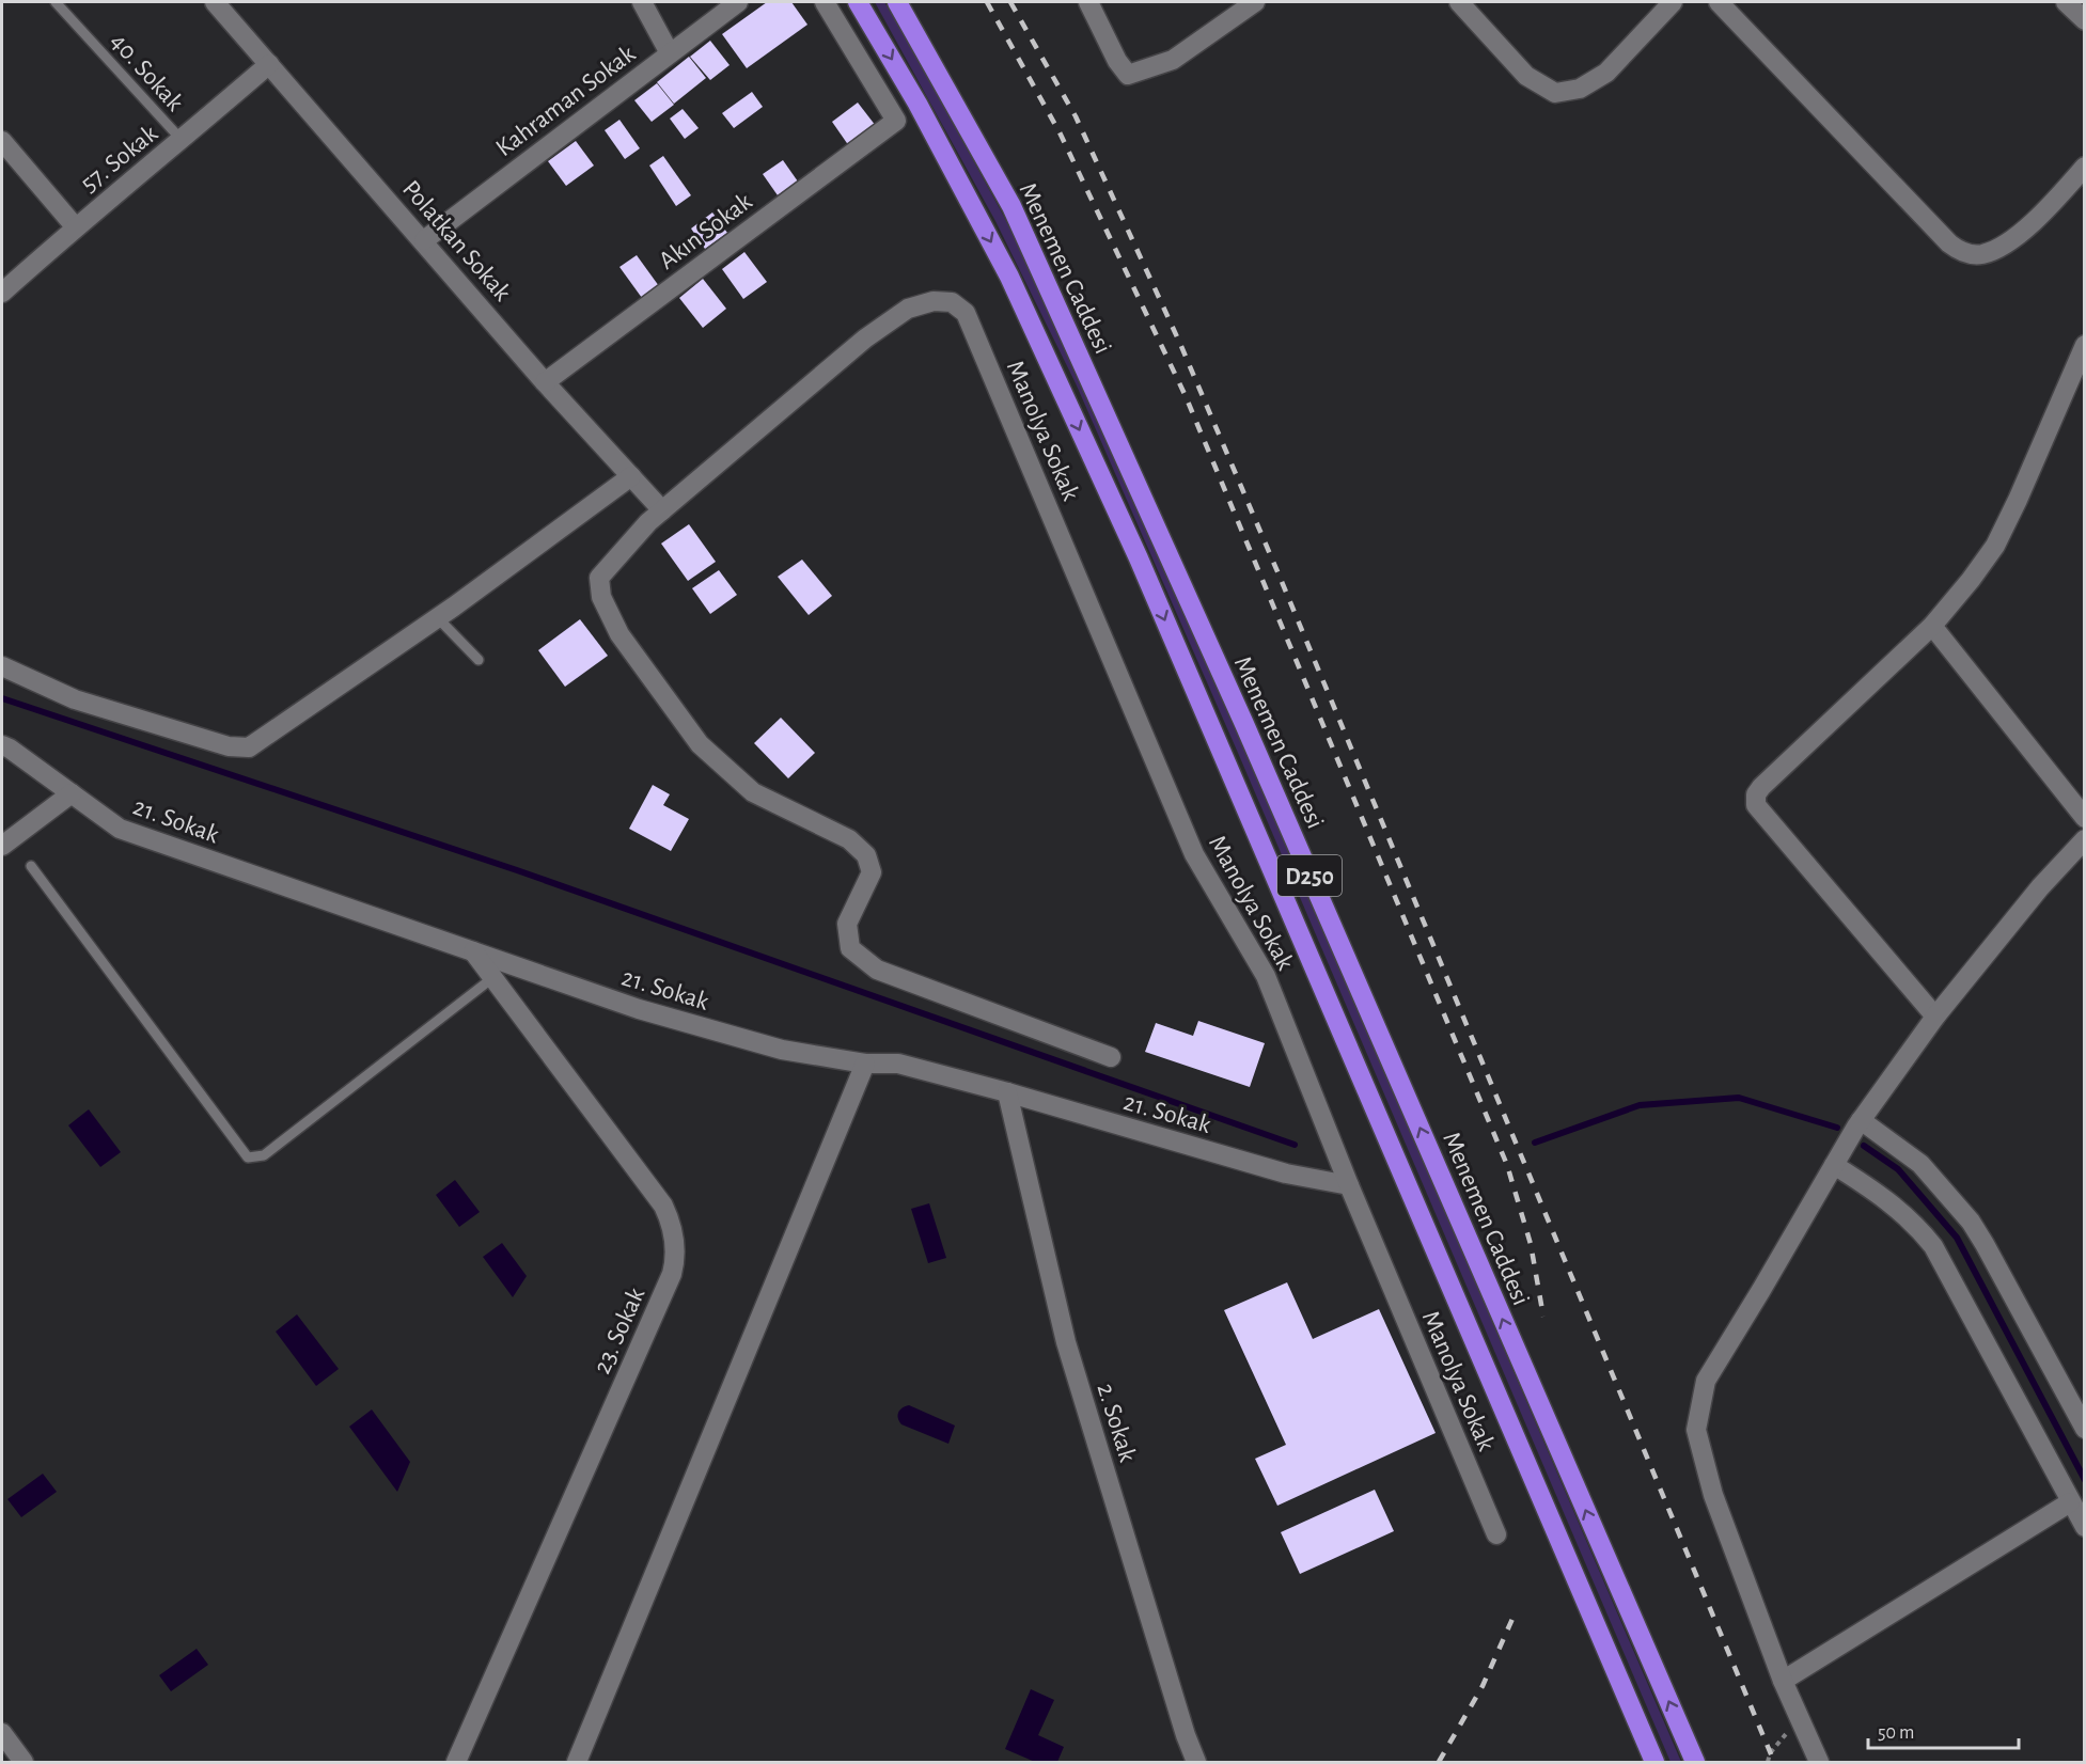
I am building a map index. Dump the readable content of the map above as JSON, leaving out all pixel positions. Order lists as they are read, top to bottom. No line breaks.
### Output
{"streets":{"highway":["Menemen Caddesi","D250"],"street":["Kahraman Sokak","57. Sokak","Akın Sokak","Polatkan Sokak","Manolya Sokak","21. Sokak","23. Sokak","2. Sokak"],"lane":["40. Sokak"]},"crossings":[["40. Sokak","57. Sokak"],["Kahraman Sokak","Polatkan Sokak"],["57. Sokak","Polatkan Sokak"],["Akın Sokak","Polatkan Sokak"],["Polatkan Sokak","Manolya Sokak"],["Manolya Sokak","21. Sokak"],["21. Sokak","23. Sokak"],["21. Sokak","2. Sokak"]],"scale_bar":"50 m"}
